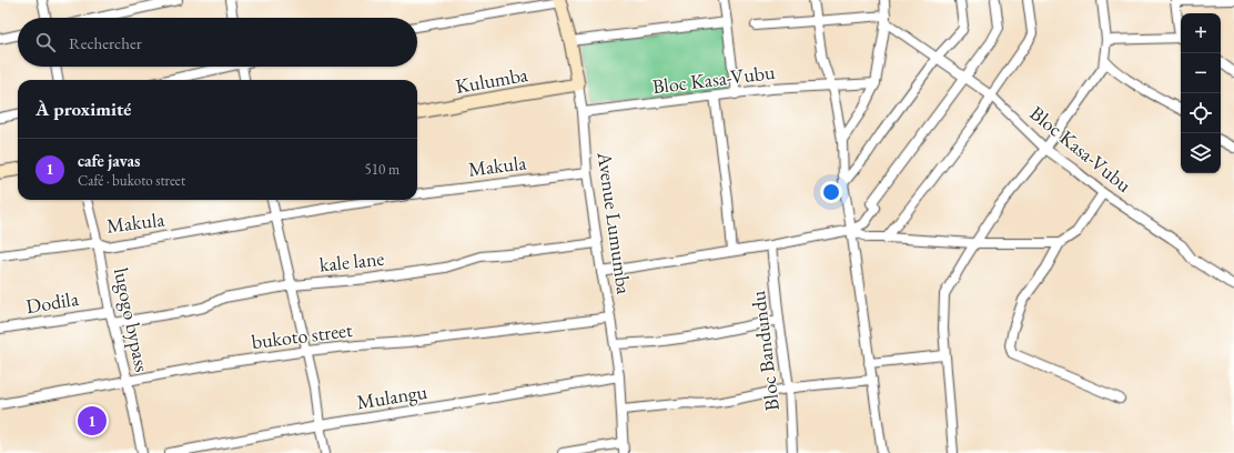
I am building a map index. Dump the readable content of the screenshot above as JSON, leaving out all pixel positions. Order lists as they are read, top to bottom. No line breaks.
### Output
{"streets":{"street":["Bloc Kasa-Vubu","Kulumba","Makula","Avenue Lumumba","kale lane","Dodila","lugogo bypass","bukoto street","Bloc Bandundu","Mulangu"]},"crossings":[["Bloc Kasa-Vubu","Avenue Lumumba"],["Kulumba","Avenue Lumumba"],["Makula","Avenue Lumumba"],["Makula","lugogo bypass"],["Avenue Lumumba","kale lane"],["Avenue Lumumba","bukoto street"],["Avenue Lumumba","Mulangu"],["kale lane","lugogo bypass"],["Dodila","lugogo bypass"],["lugogo bypass","bukoto street"]],"page":{"map_buttons":["+","−"],"search":"Rechercher","heading":"À proximité","list":[{"mark":"1","name":"cafe javas","note":"Café · bukoto street","value":"510 m"}],"pins":"1"}}
